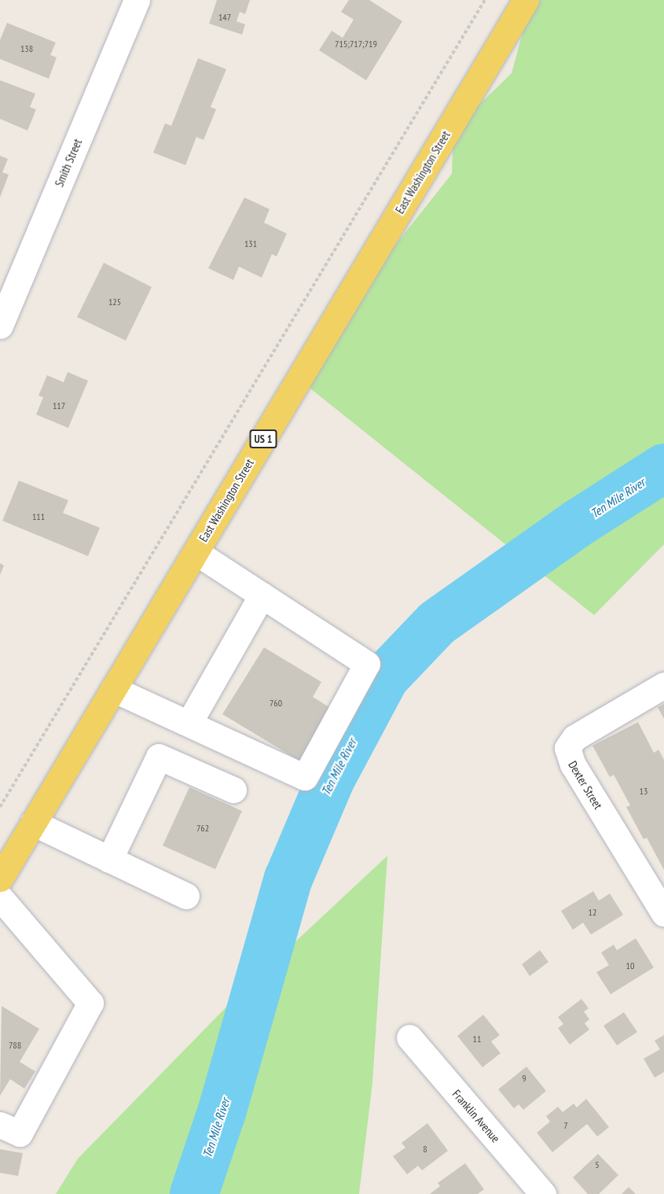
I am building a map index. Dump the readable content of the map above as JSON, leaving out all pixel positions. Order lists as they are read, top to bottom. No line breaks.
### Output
{"streets":{"main road":["East Washington Street","US 1"],"street":["Smith Street","Dexter Street","Franklin Avenue"]},"water":["Ten Mile River"],"house_numbers":["147","715;717;719","138","131","125","117","111","760","13","762","12","10","11","788","9","7","8","5"]}
